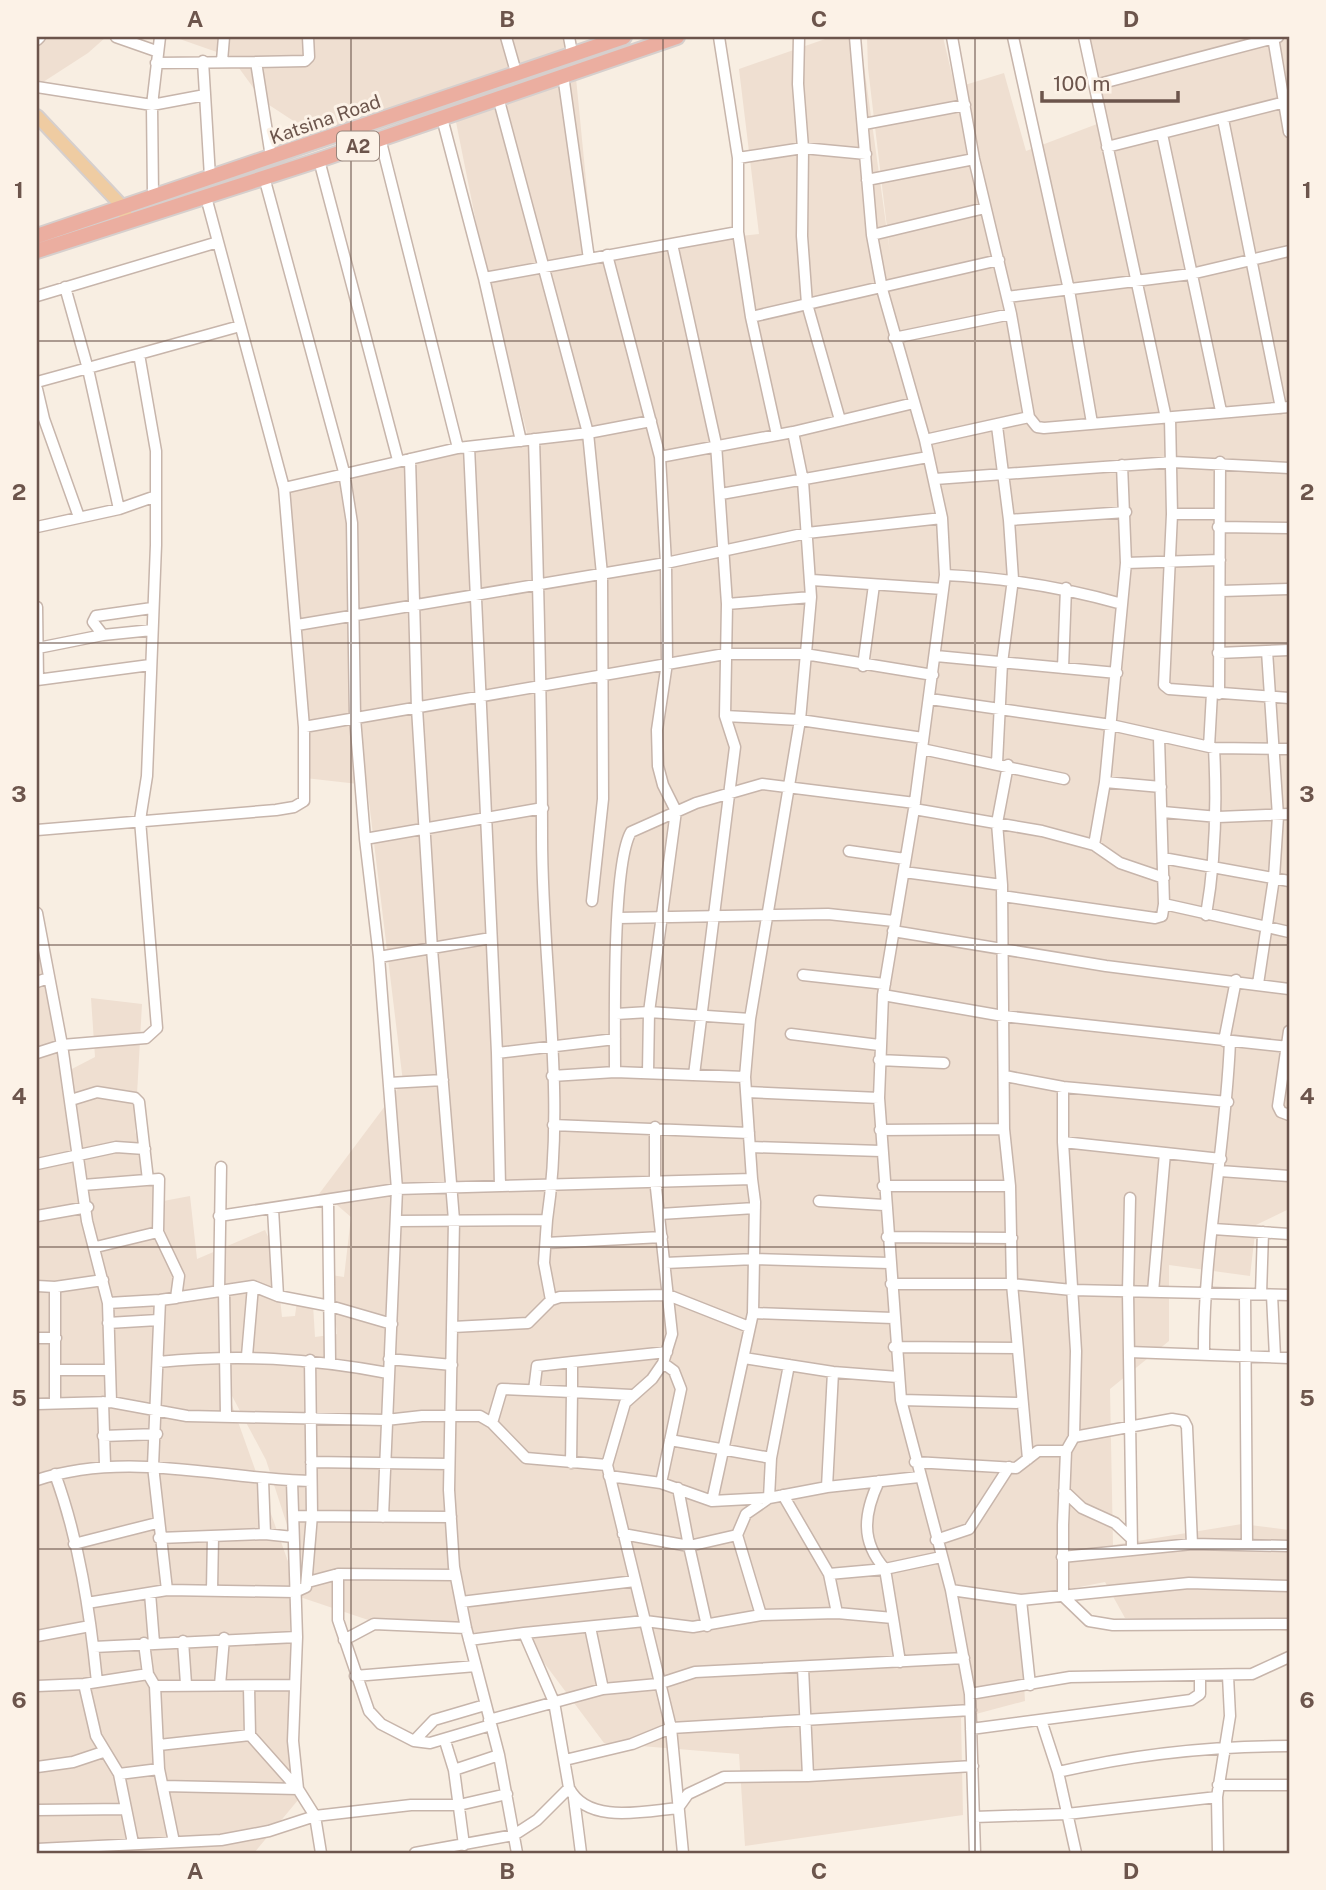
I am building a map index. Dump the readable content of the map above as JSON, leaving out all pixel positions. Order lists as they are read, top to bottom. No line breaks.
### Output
{"streets":{"highway":["Katsina Road","A2"]},"scale_bar":"100 m","grid":{"columns":["A","B","C","D"],"rows":["1","2","3","4","5","6"]}}
